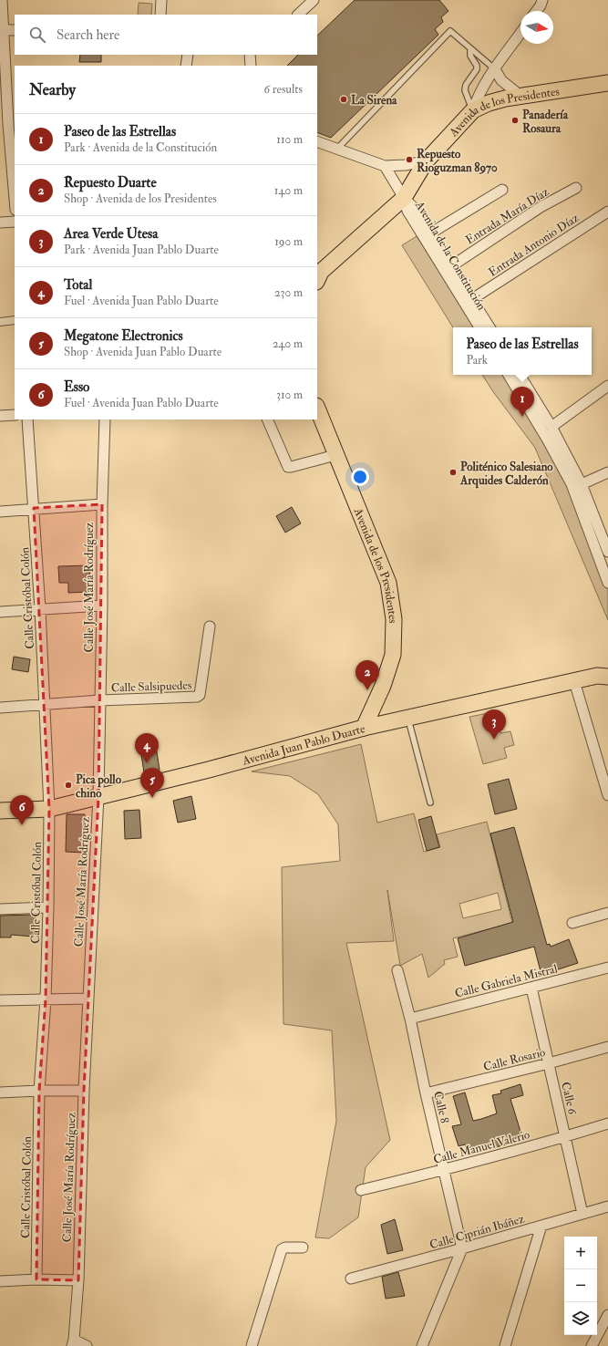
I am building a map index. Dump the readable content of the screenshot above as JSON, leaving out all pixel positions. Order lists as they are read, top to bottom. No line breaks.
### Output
{"streets":{"main road":["Avenida de los Presidentes","Avenida Juan Pablo Duarte"],"street":["Entrada María Díaz","Entrada Antonio Díaz","Avenida de la Constitución","Calle José María Rodríguez","Calle Cristóbal Colón","Calle Salsipuedes","Calle Gabriela Mistral","Calle Rosario","Calle 6","Calle 8","Calle Manuel Valerio","Calle Ciprián Ibáñez"]},"crossings":[["Avenida de los Presidentes","Avenida de la Constitución"],["Avenida de los Presidentes","Avenida Juan Pablo Duarte"],["Entrada María Díaz","Avenida de la Constitución"],["Entrada Antonio Díaz","Avenida de la Constitución"],["Calle José María Rodríguez","Calle Salsipuedes"],["Calle José María Rodríguez","Avenida Juan Pablo Duarte"],["Calle Cristóbal Colón","Avenida Juan Pablo Duarte"],["Calle Gabriela Mistral","Calle 6"],["Calle Gabriela Mistral","Calle 8"],["Calle Rosario","Calle 6"],["Calle Rosario","Calle 8"],["Calle 6","Calle Manuel Valerio"],["Calle 6","Calle Ciprián Ibáñez"],["Calle 8","Calle Manuel Valerio"],["Calle 8","Calle Ciprián Ibáñez"]],"places":["La Sirena","Panadería Rosaura","Repuesto Rioguzman 8970","Politénico Salesiano Arquides Calderón","Pica pollo chino"],"north":"right","page":{"search":"Search here","heading":["Nearby","6 results"],"list":[{"mark":"1","name":"Paseo de las Estrellas","note":"Park · Avenida de la Constitución","value":"110 m"},{"mark":"2","name":"Repuesto Duarte","note":"Shop · Avenida de los Presidentes","value":"140 m"},{"mark":"3","name":"Area Verde Utesa","note":"Park · Avenida Juan Pablo Duarte","value":"190 m"},{"mark":"4","name":"Total","note":"Fuel · Avenida Juan Pablo Duarte","value":"230 m"},{"mark":"5","name":"Megatone Electronics","note":"Shop · Avenida Juan Pablo Duarte","value":"240 m"},{"mark":"6","name":"Esso","note":"Fuel · Avenida Juan Pablo Duarte","value":"310 m"}],"popup":["Paseo de las Estrellas","Park"],"pins":["1","2","3","4","5","6"],"map_buttons":["+","−"]}}
